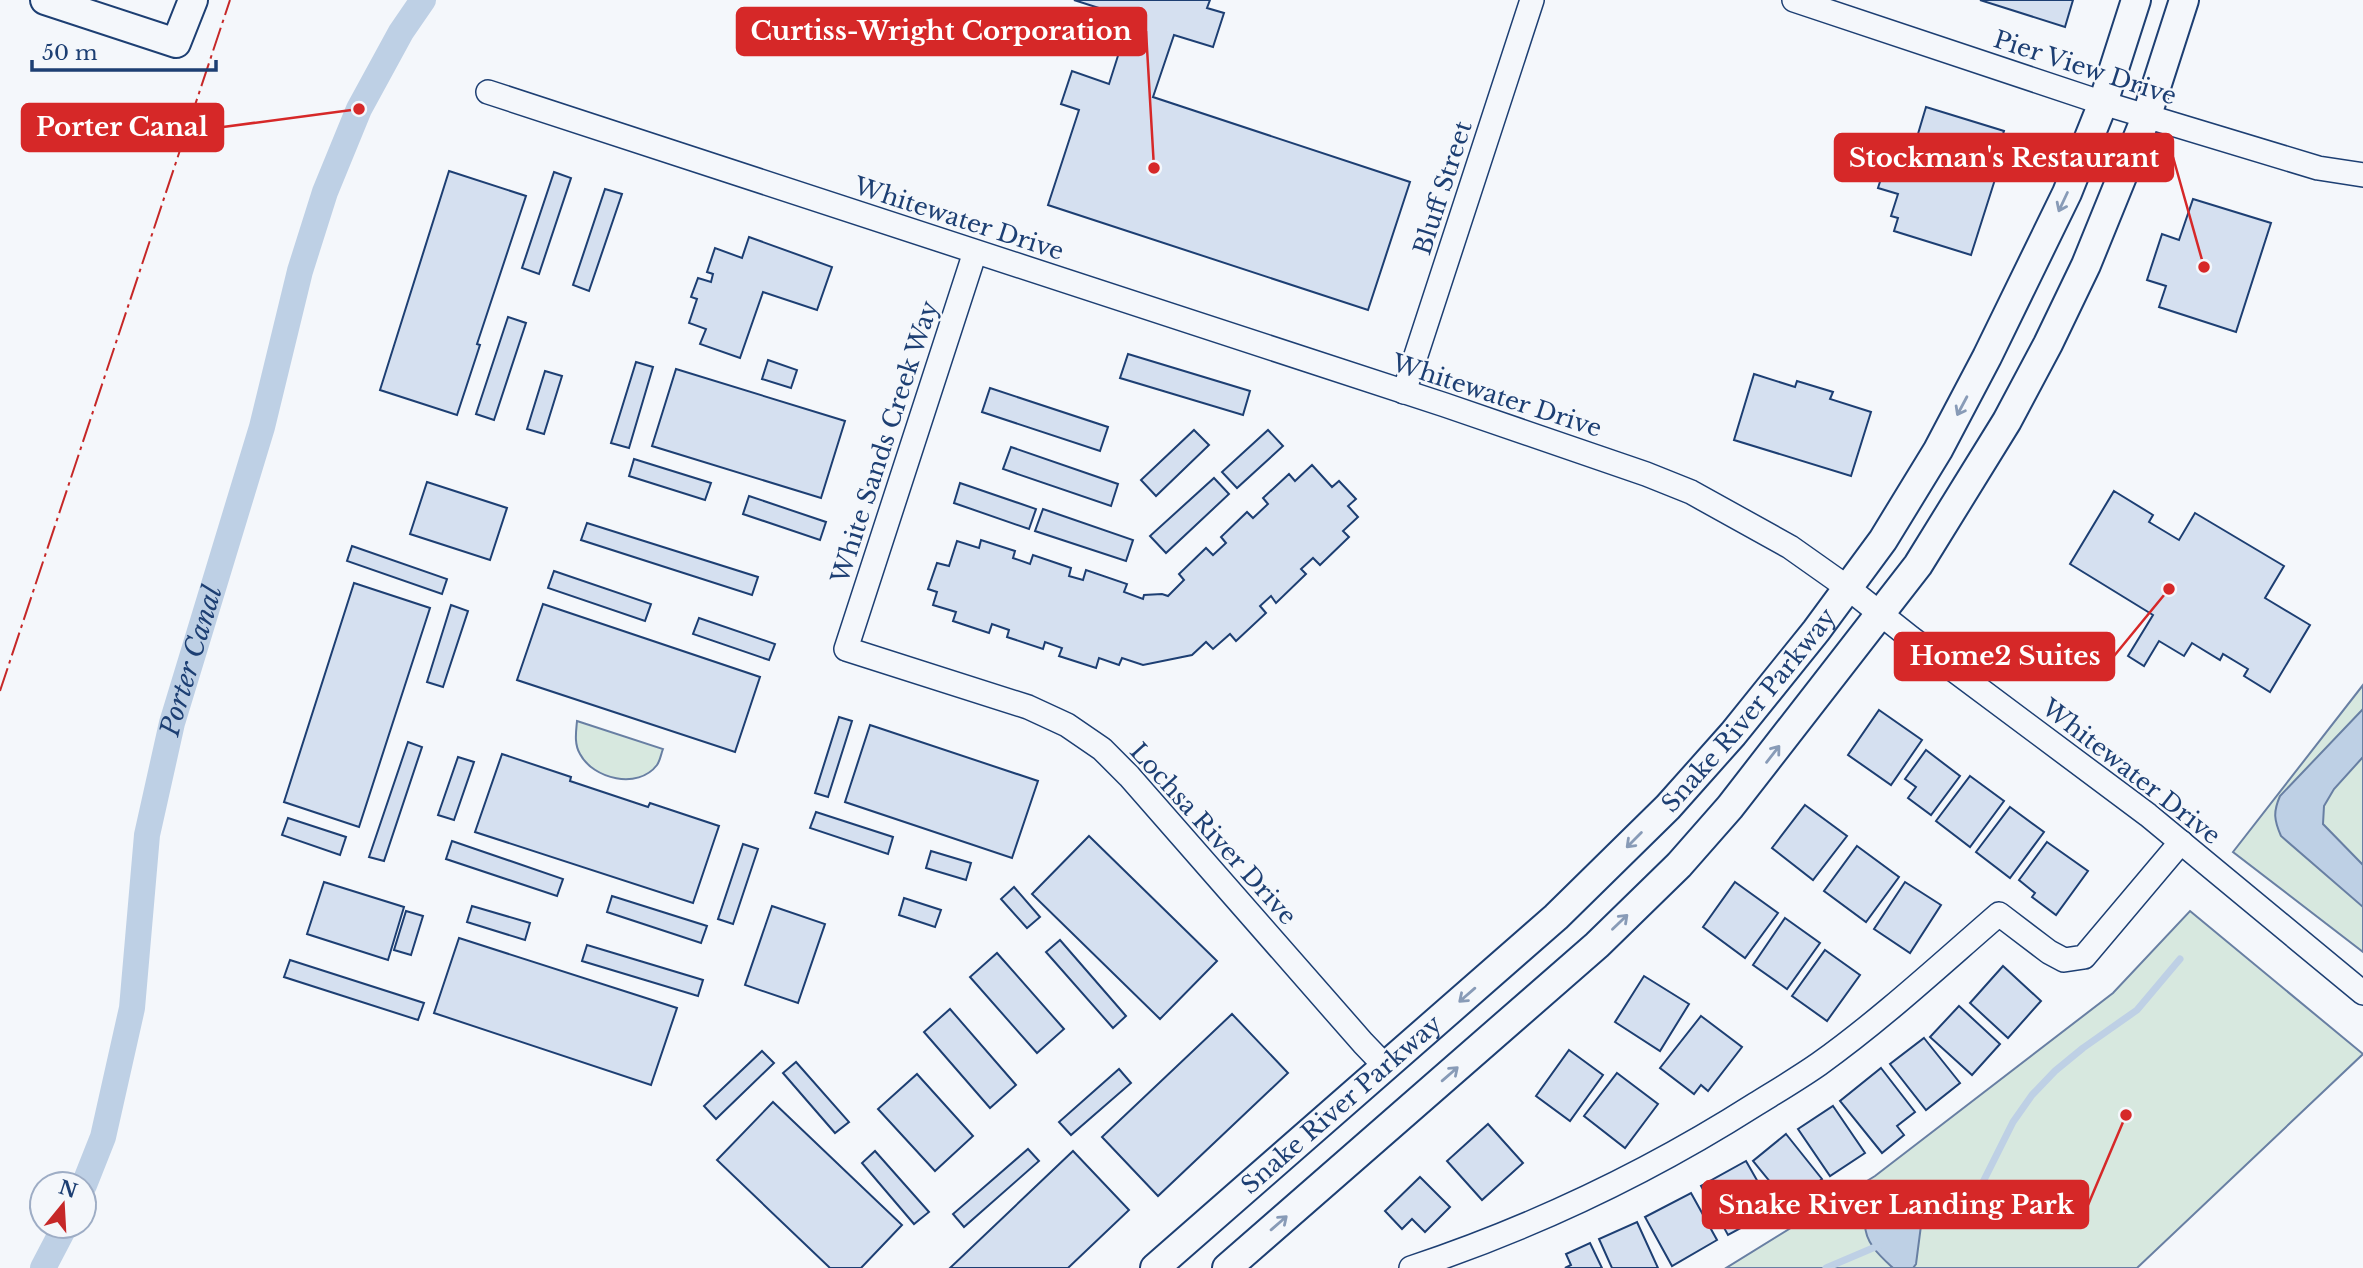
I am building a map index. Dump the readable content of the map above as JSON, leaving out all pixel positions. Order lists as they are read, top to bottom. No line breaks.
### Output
{"streets":{"street":["Pier View Drive","Bluff Street","Whitewater Drive","White Sands Creek Way","Snake River Parkway","Lochsa River Drive"]},"crossings":[["Pier View Drive","Snake River Parkway"],["Bluff Street","Whitewater Drive"],["Whitewater Drive","White Sands Creek Way"],["Whitewater Drive","Snake River Parkway"],["White Sands Creek Way","Lochsa River Drive"],["Snake River Parkway","Lochsa River Drive"]],"water":["Porter Canal"],"places":["Porter Canal","Curtiss-Wright Corporation","Stockman's Restaurant","Home2 Suites","Snake River Landing Park"],"scale_bar":"50 m","north":"top"}
